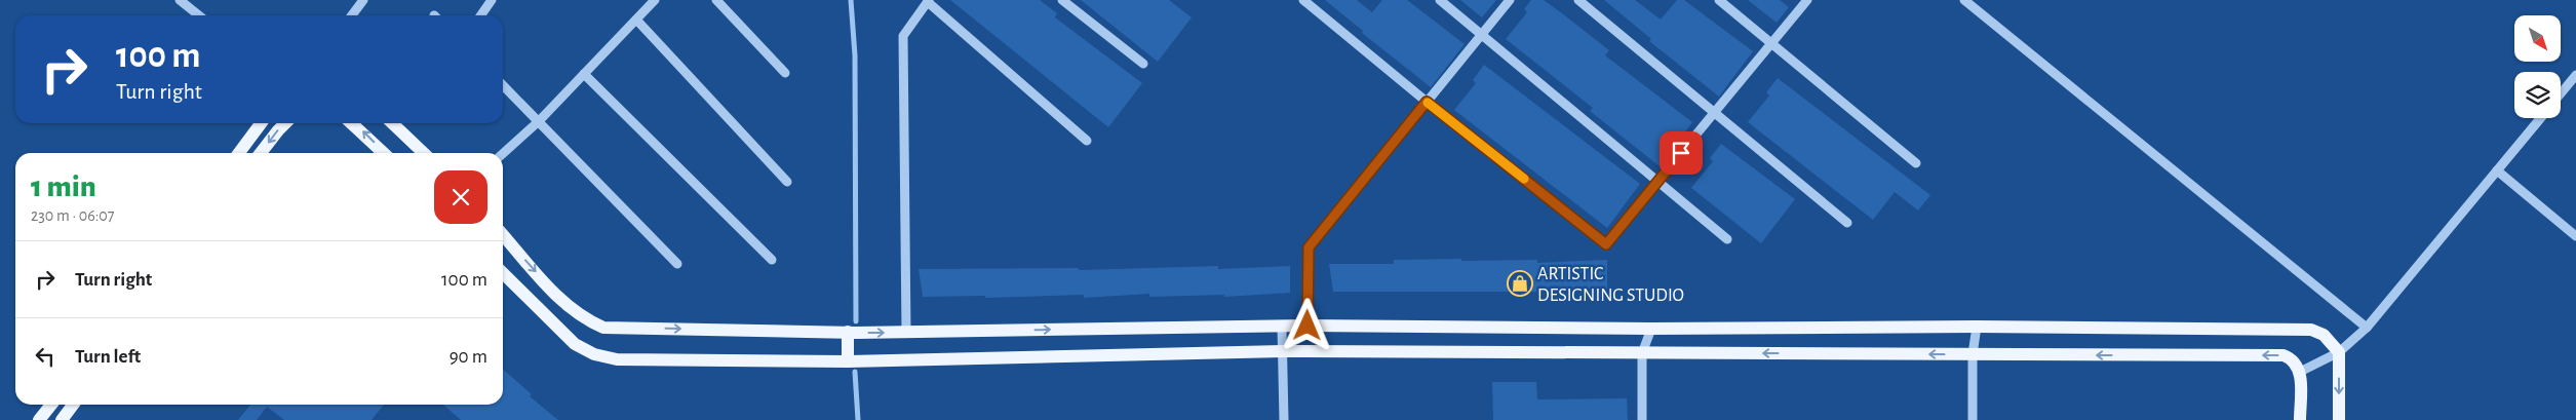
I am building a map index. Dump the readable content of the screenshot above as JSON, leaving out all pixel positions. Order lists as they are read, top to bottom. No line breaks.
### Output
{"places":{"shop":["ARTISTIC DESIGNING STUDIO"]},"north":"bottom right","page":{"turn":["100 m","Turn right"],"heading":["1 min","230 m · 06:07"],"list":[{"name":"Turn right","value":"100 m"},{"name":"Turn left","value":"90 m"}]}}
